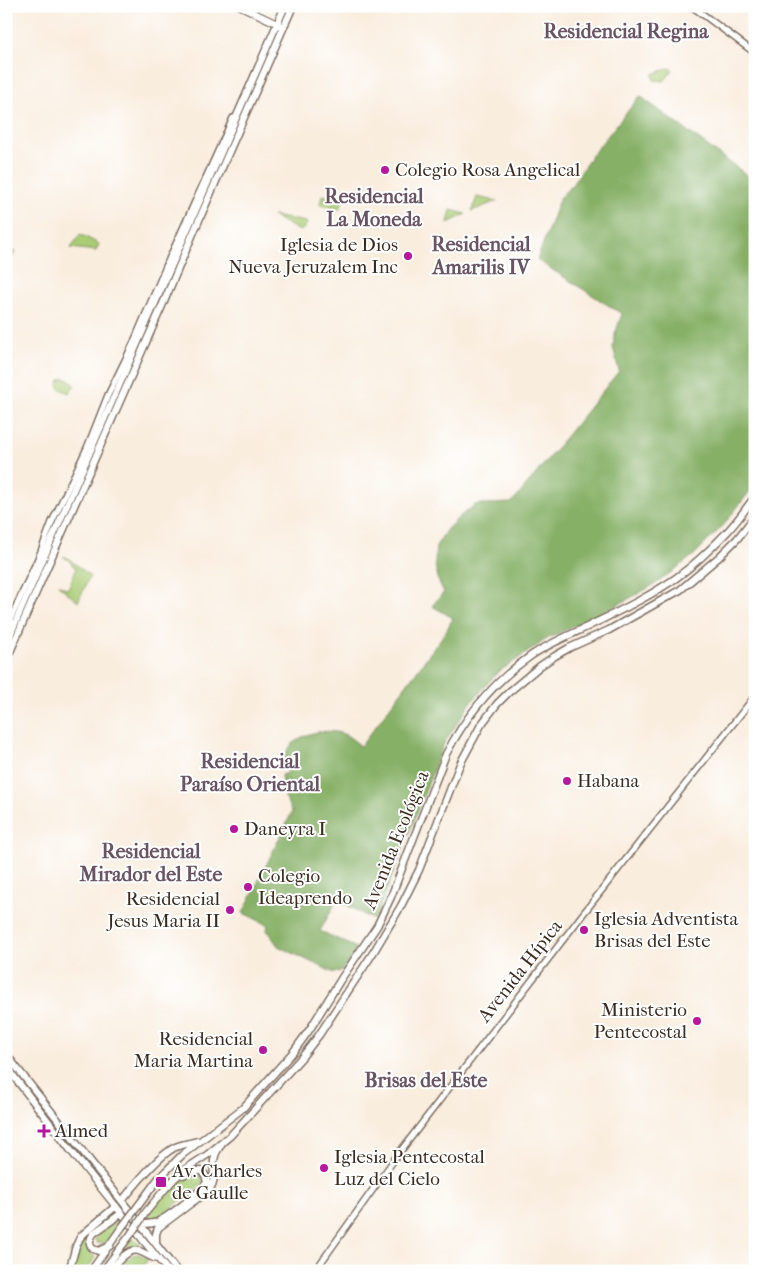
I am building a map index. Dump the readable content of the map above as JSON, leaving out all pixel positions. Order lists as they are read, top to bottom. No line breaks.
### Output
{"streets":{"main road":["Avenida Ecológica"],"street":["Avenida Hípica"]},"districts":["Residencial Regina","Residencial La Moneda","Residencial Amarilis IV","Residencial Paraíso Oriental","Residencial Mirador del Este","Brisas del Este"],"places":{"other":["Colegio Rosa Angelical","Iglesia de Dios Nueva Jeruzalem Inc","Habana","Daneyra I","Colegio Ideaprendo","Residencial Jesus Maria II","Iglesia Adventista Brisas del Este","Ministerio Pentecostal","Residencial Maria Martina","Iglesia Pentecostal Luz del Cielo"],"health":["Almed"],"transit":["Av. Charles de Gaulle"]}}
